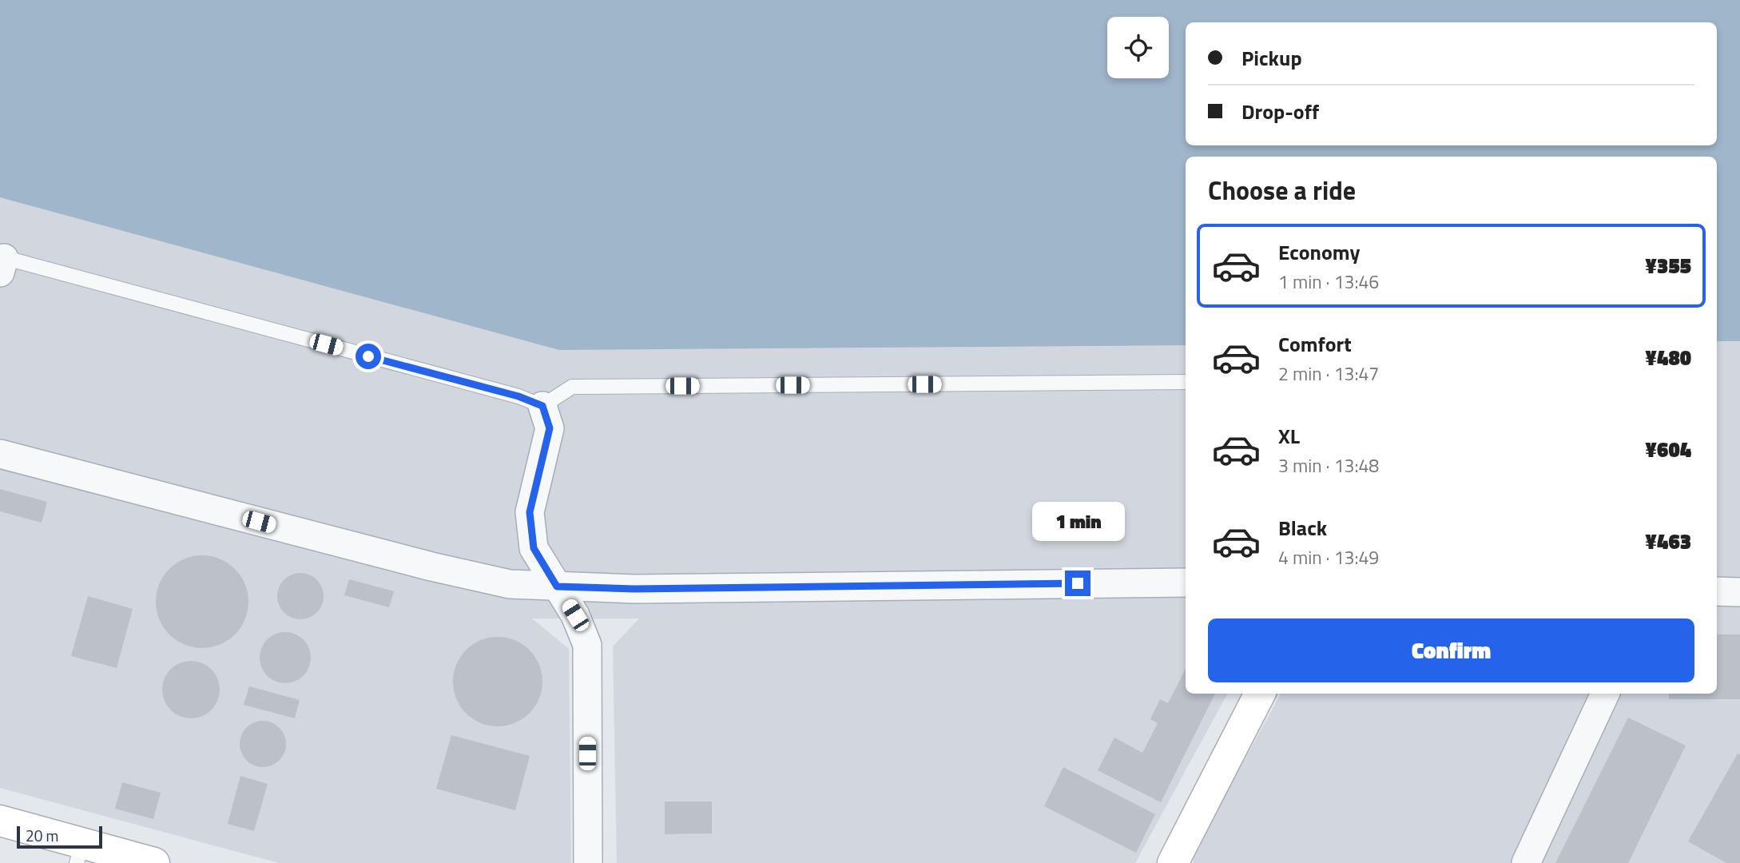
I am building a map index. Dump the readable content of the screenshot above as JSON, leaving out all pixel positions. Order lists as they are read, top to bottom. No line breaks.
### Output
{"scale_bar":"20 m","page":{"banner":["Pickup","Drop-off"],"heading":"Choose a ride","list":[{"name":"Economy","note":"1 min · 13:46","value":"¥355"},{"name":"Comfort","note":"2 min · 13:47","value":"¥480"},{"name":"XL","note":"3 min · 13:48","value":"¥604"},{"name":"Black","note":"4 min · 13:49","value":"¥463"}],"bubble":"1 min","buttons":"Confirm","scale":"20 m"}}
